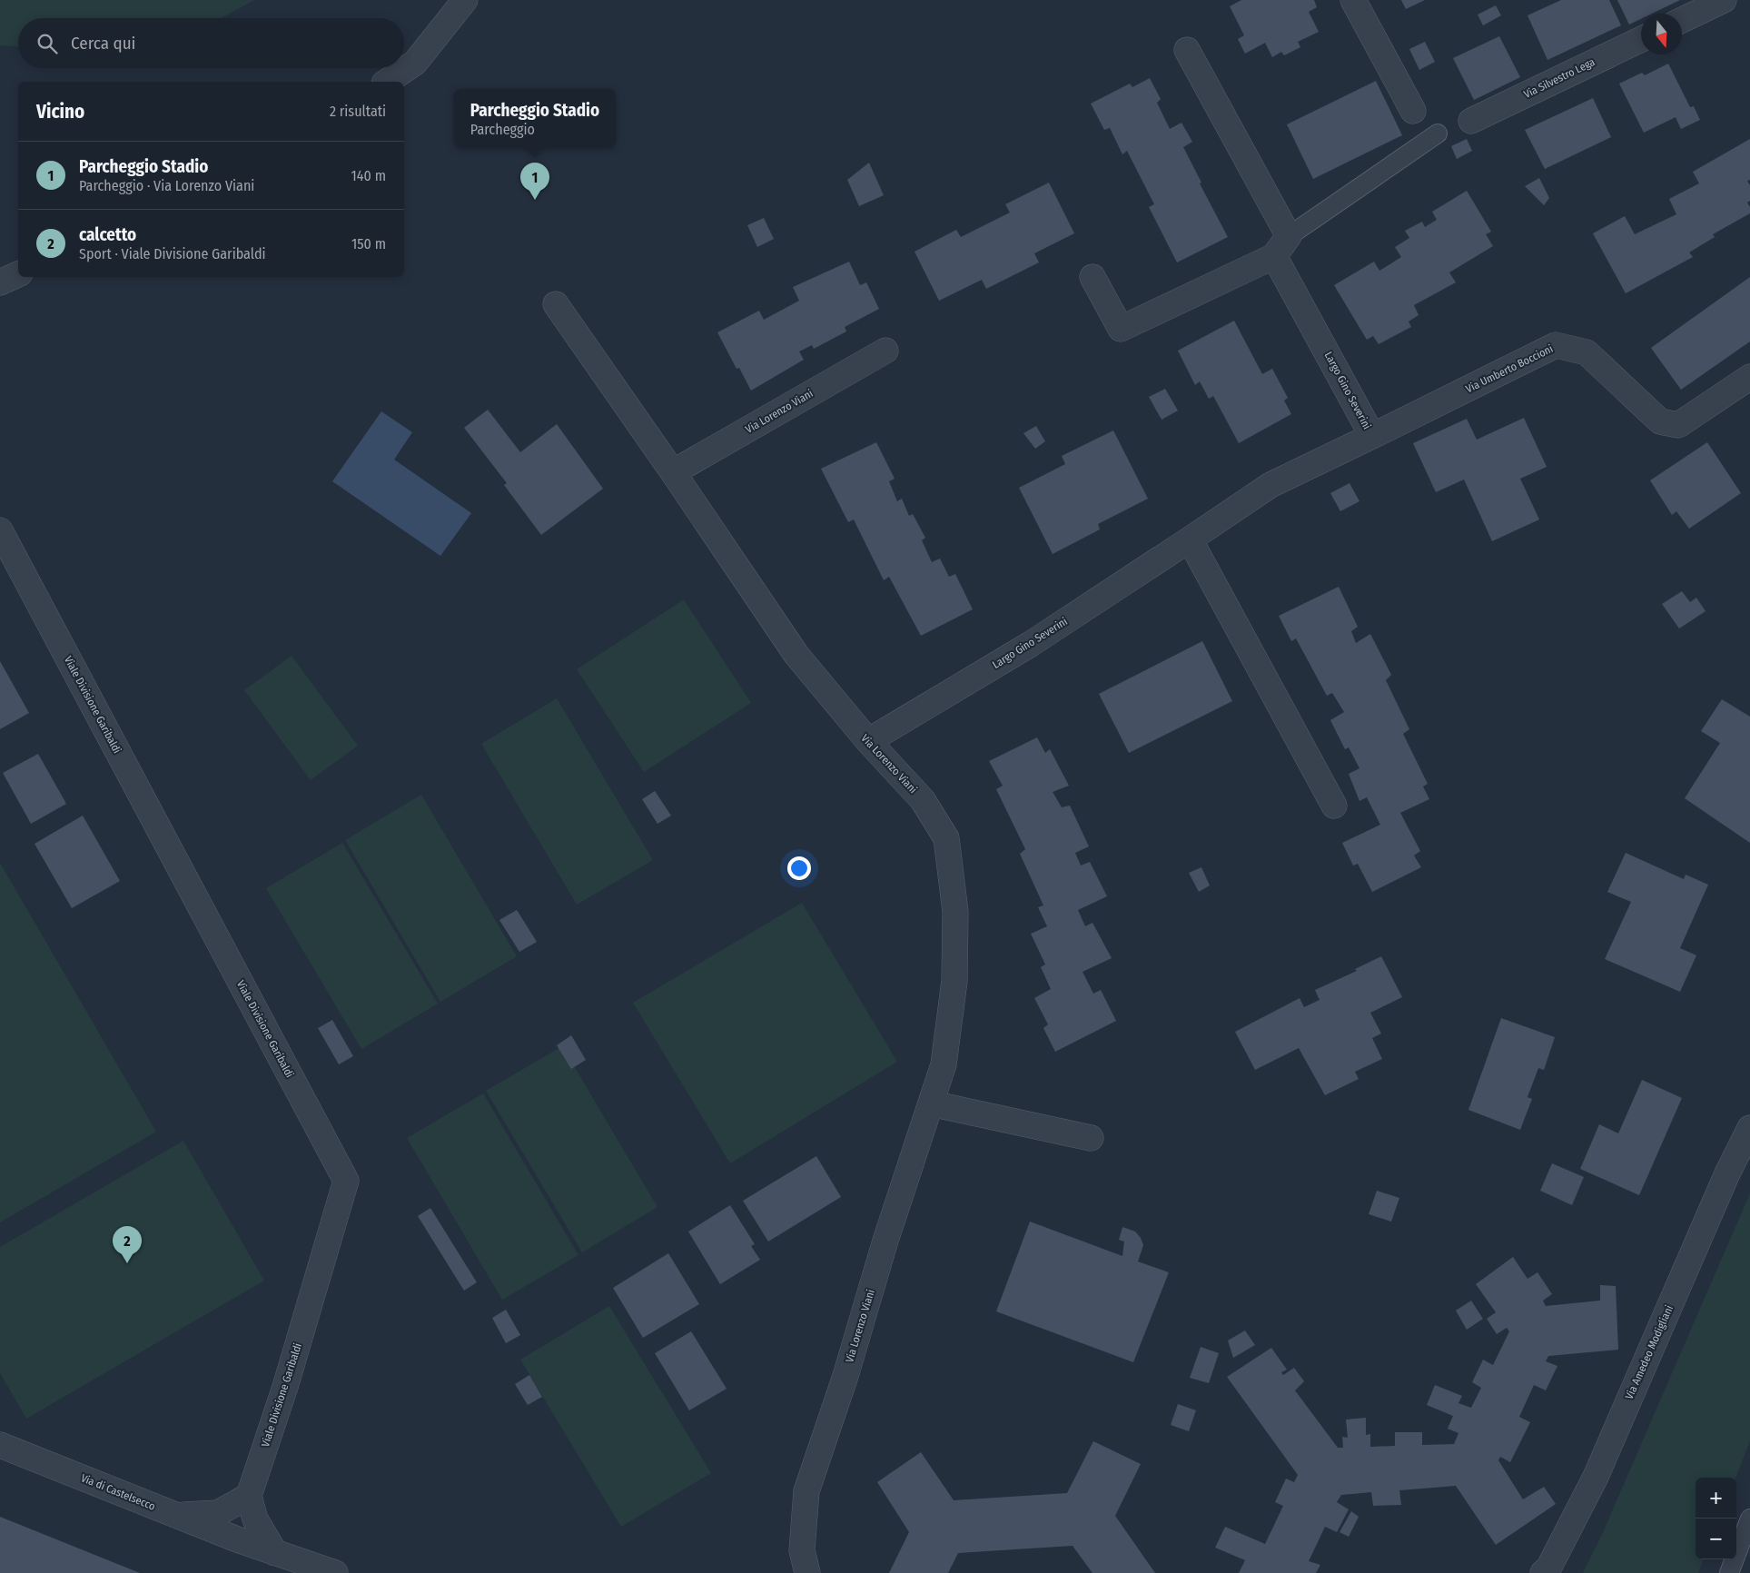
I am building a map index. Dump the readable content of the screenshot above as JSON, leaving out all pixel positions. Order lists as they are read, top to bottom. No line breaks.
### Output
{"streets":{"street":["Via Silvestro Lega","Via Umberto Boccioni","Largo Gino Severini","Via Lorenzo Viani","Viale Divisione Garibaldi","Via Amedeo Modigliani","Via di Castelsecco"]},"crossings":[["Via Umberto Boccioni","Largo Gino Severini"],["Largo Gino Severini","Via Lorenzo Viani"]],"north":"bottom","page":{"search":"Cerca qui","heading":["Vicino","2 risultati"],"popup":["Parcheggio Stadio","Parcheggio"],"list":[{"mark":"1","name":"Parcheggio Stadio","note":"Parcheggio · Via Lorenzo Viani","value":"140 m"},{"mark":"2","name":"calcetto","note":"Sport · Viale Divisione Garibaldi","value":"150 m"}],"pins":["1","2"],"map_buttons":["+","−"]}}
